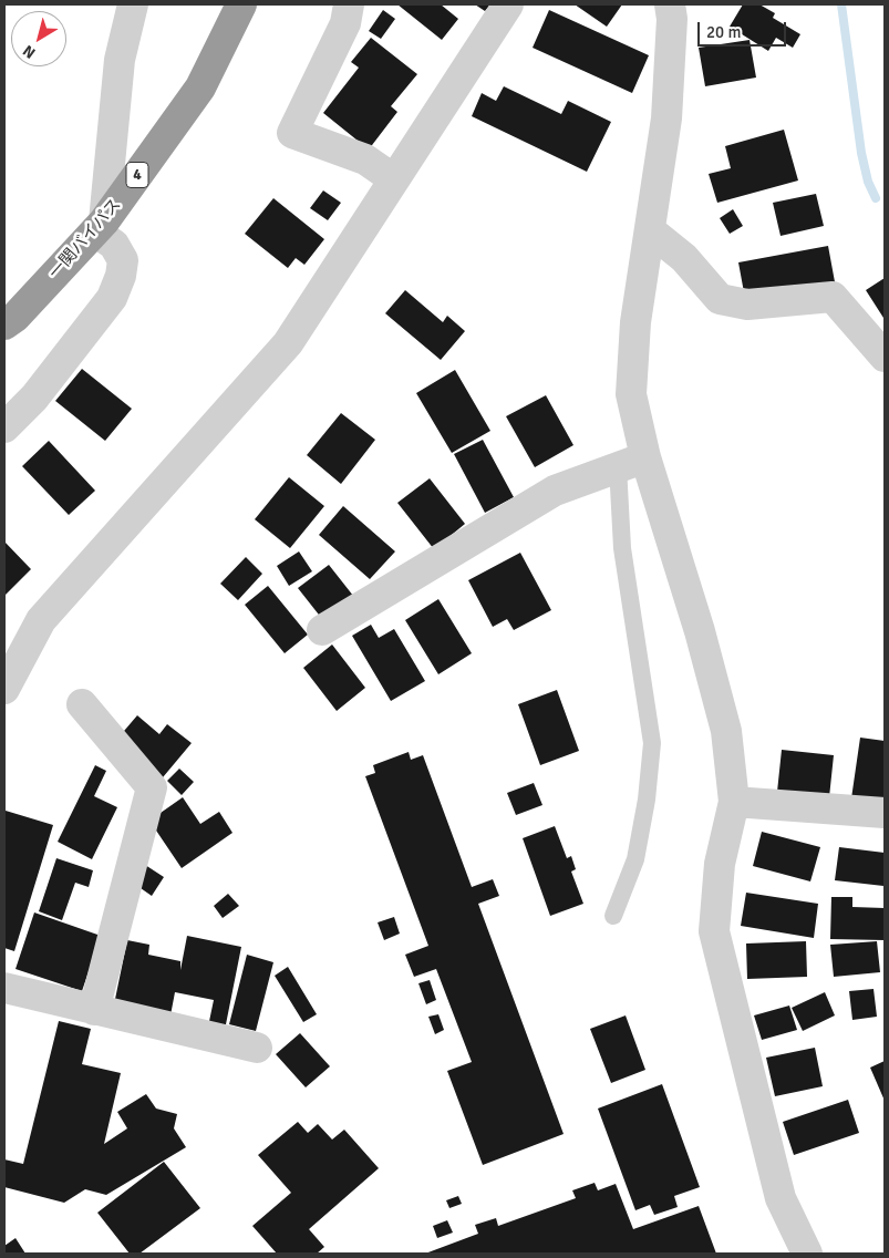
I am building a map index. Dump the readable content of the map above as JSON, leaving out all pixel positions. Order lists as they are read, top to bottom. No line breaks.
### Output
{"streets":{"highway":["4","一関バイパス"]},"scale_bar":"20 m","north":"bottom left"}
